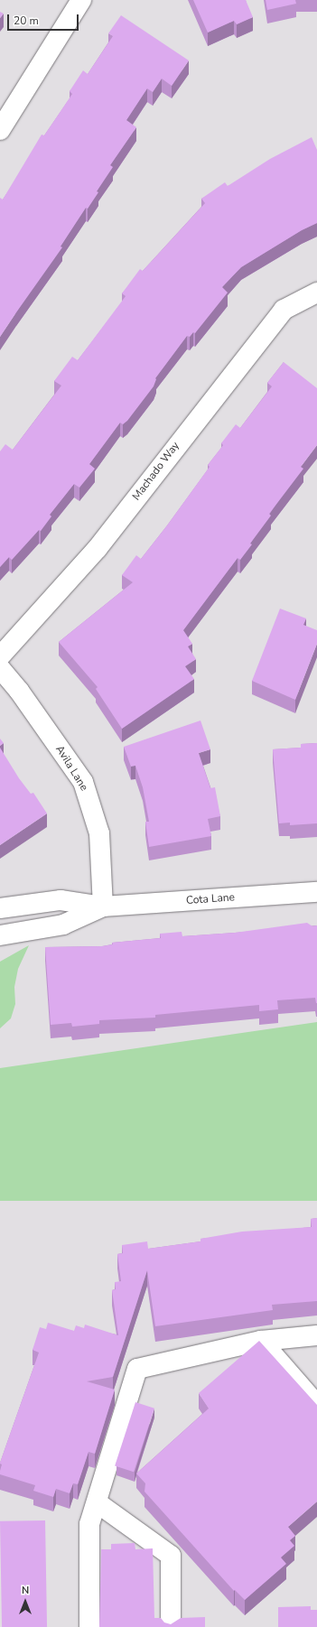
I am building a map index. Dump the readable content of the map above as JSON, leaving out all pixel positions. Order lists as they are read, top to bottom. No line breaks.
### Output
{"streets":{"street":["Machado Way","Avila Lane","Cota Lane"]},"crossings":[["Avila Lane","Cota Lane"]],"scale_bar":"20 m","north":"top"}
